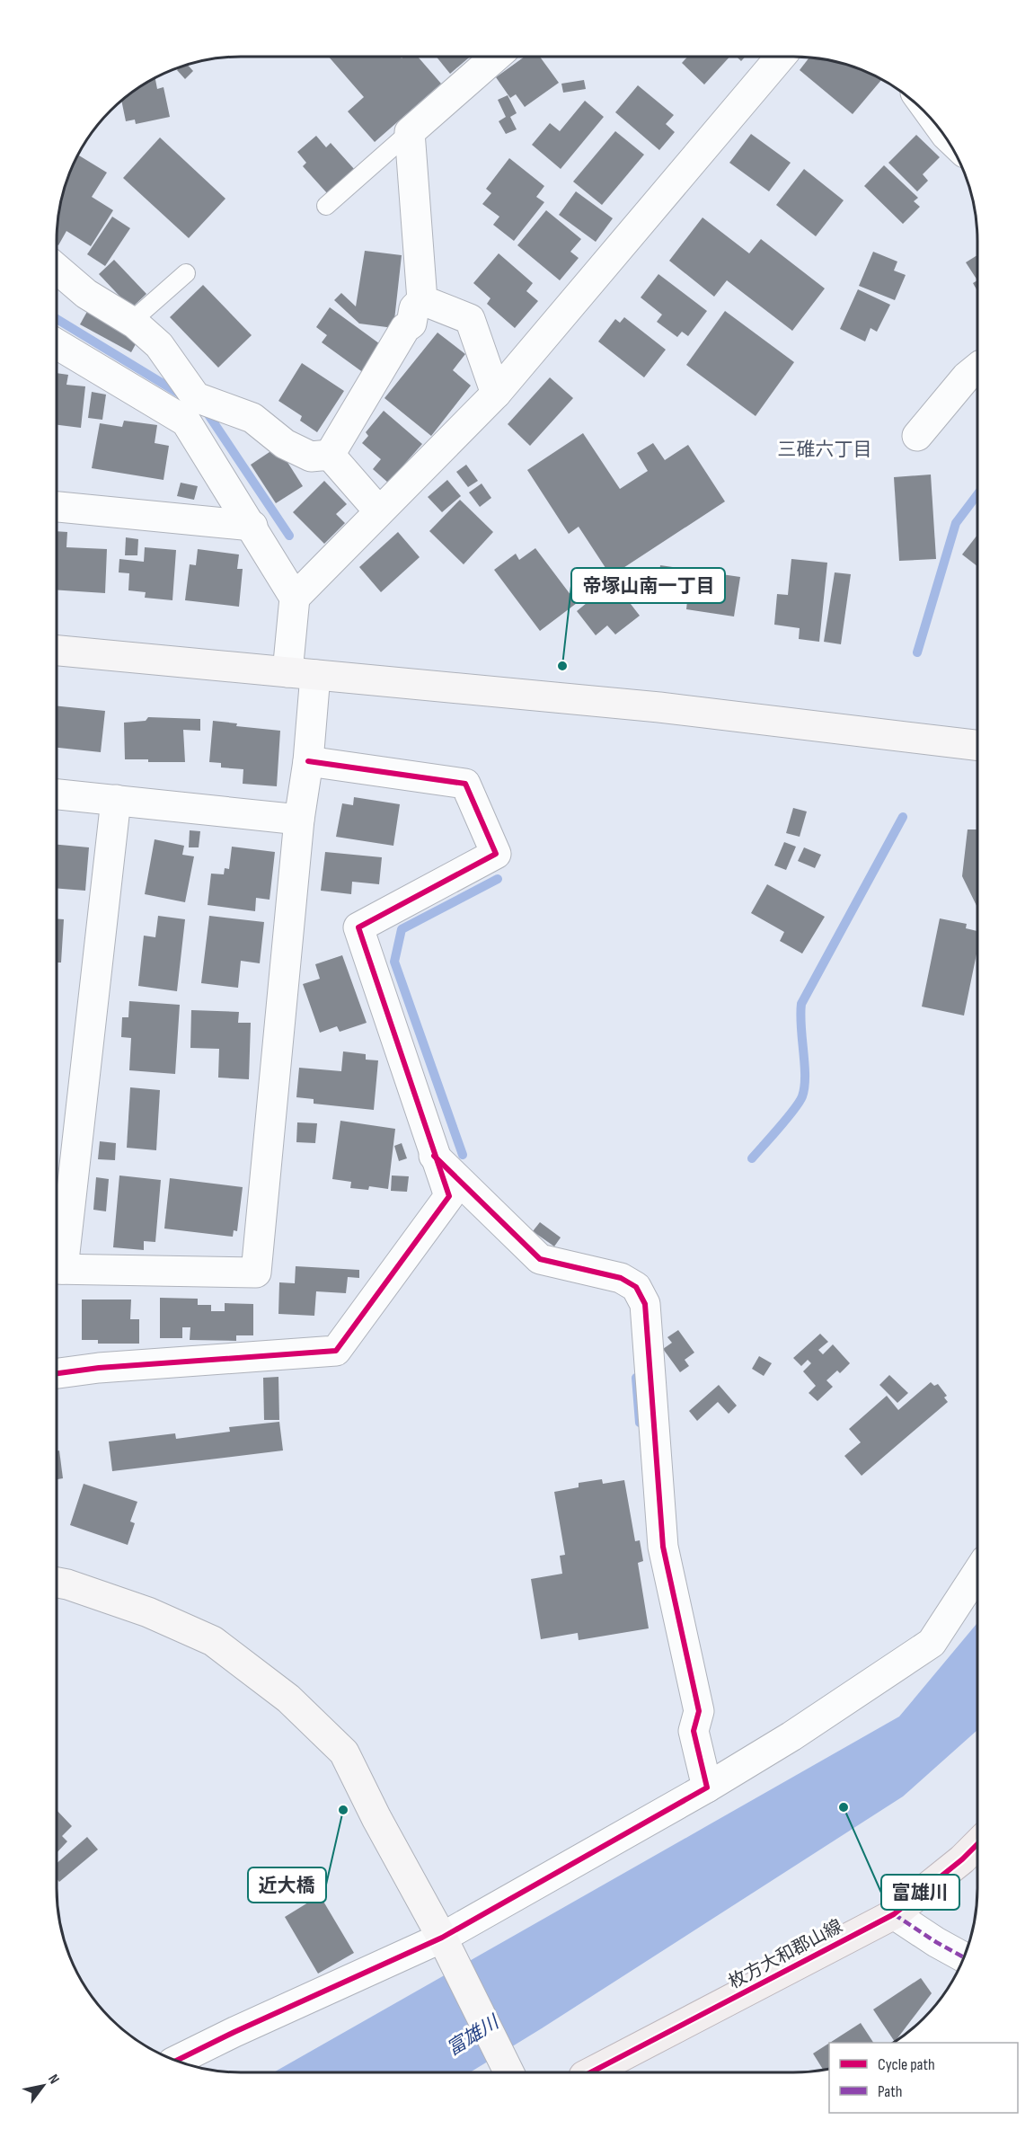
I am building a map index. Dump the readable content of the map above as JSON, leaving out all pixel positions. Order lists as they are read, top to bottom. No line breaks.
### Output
{"streets":{"main road":["枚方大和郡山線"]},"districts":["三碓六丁目"],"water":["富雄川"],"places":["帝塚山南一丁目","富雄川","近大橋"],"legend":["Cycle path","Path"],"north":"top right"}
